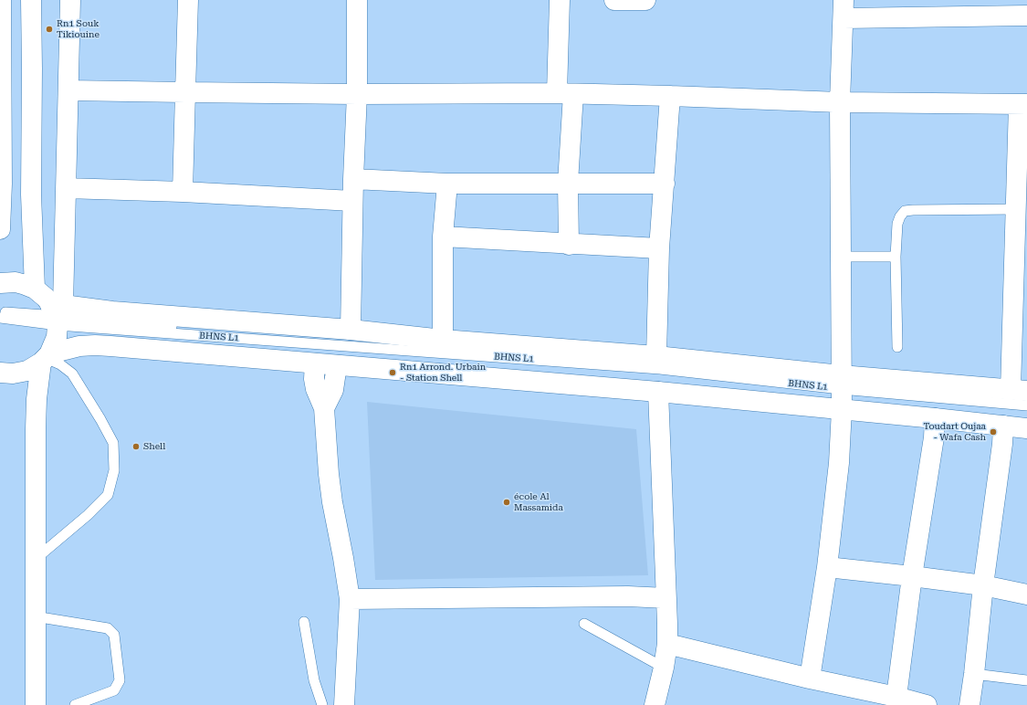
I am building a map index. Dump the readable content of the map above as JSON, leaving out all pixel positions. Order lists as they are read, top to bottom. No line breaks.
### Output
{"streets":{"lane":["BHNS L1"]},"places":["Rn1 Souk Tikiouine","Rn1 Arrond. Urbain - Station Shell","Toudart Oujaa - Wafa Cash","Shell","école Al Massamida"]}
